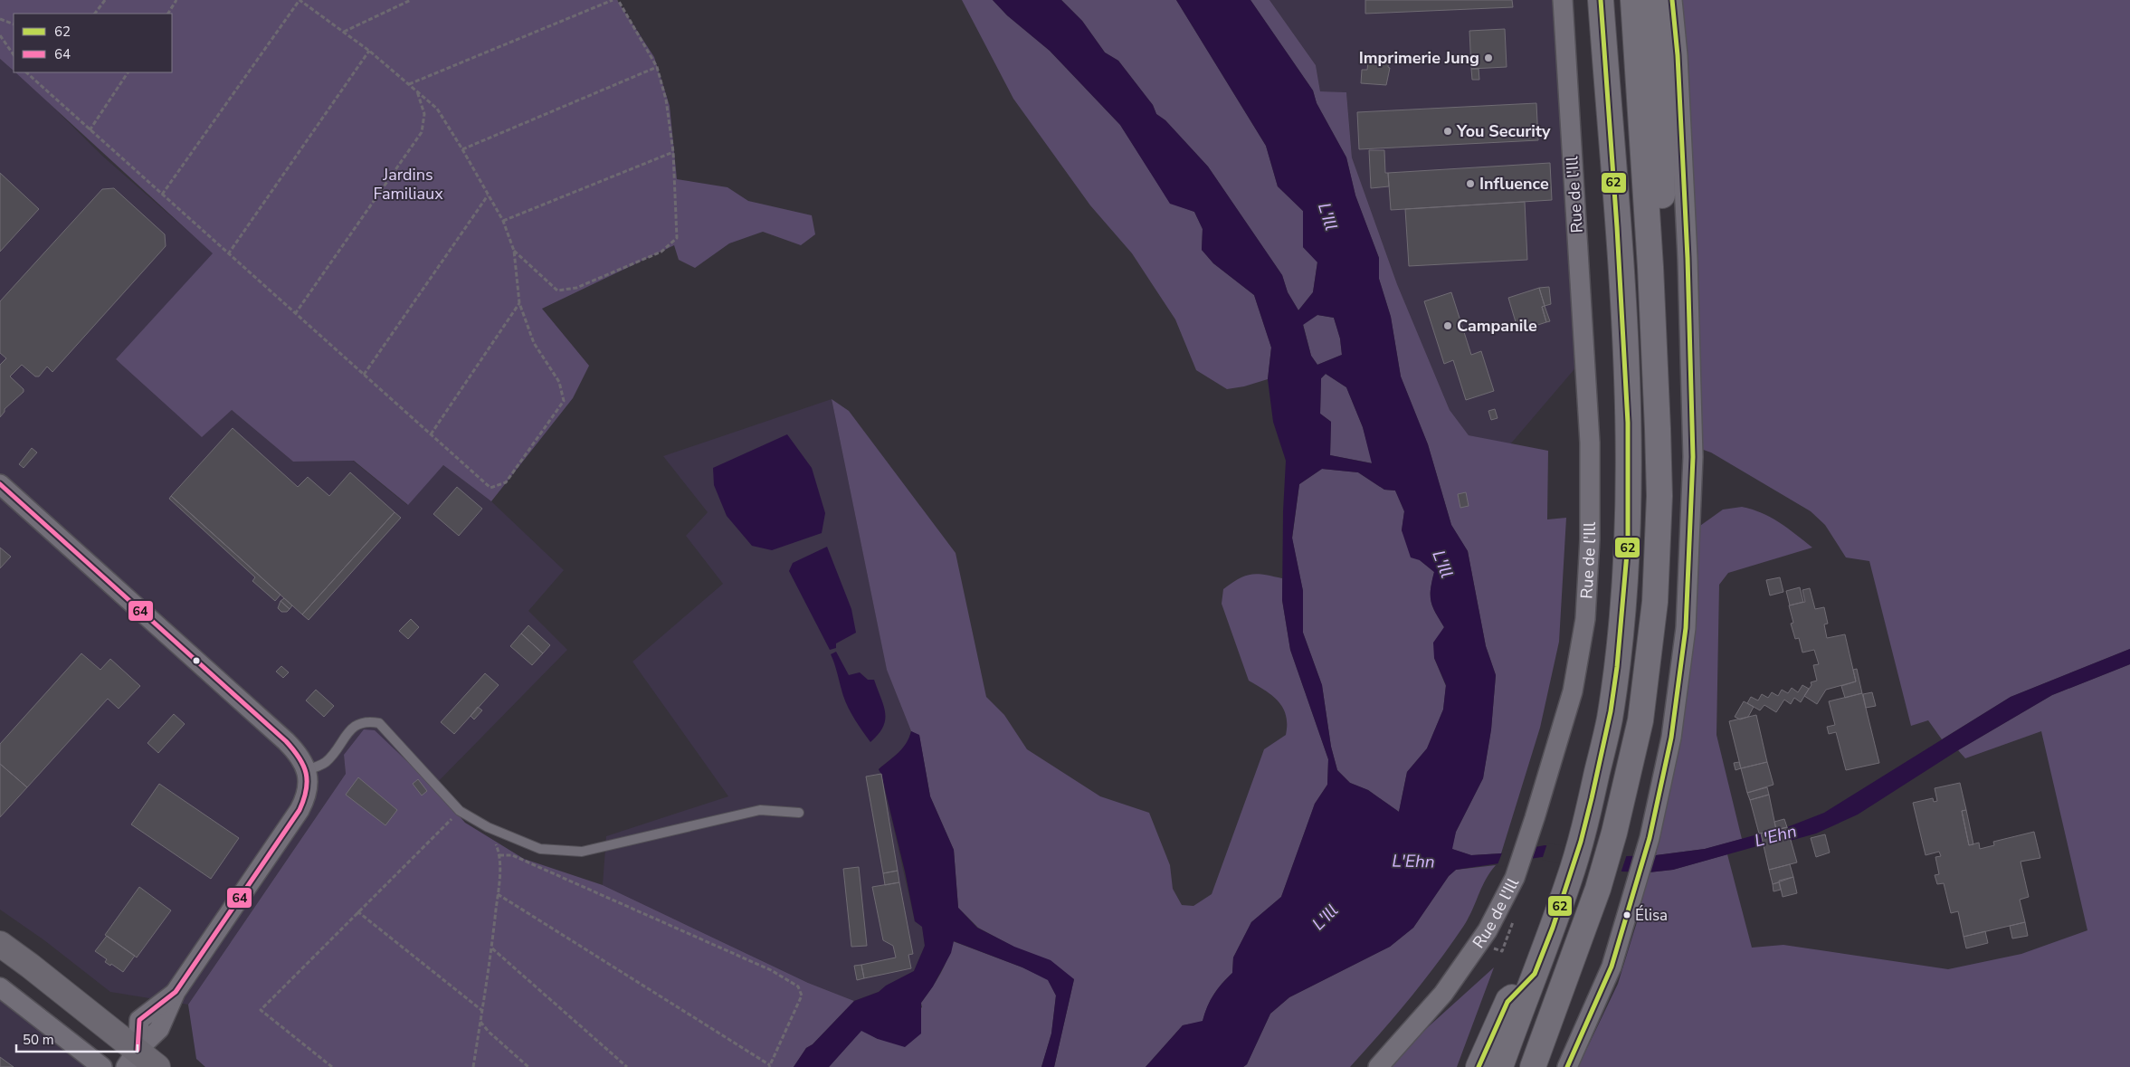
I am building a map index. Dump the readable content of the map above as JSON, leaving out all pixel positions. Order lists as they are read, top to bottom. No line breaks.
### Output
{"streets":{"street":["Rue de l'Ill"]},"water":["L'Ill","L'Ehn"],"parks":["Jardins Familiaux"],"places":["Imprimerie Jung","You Security","Influence","Campanile","Élisa"],"lines":["transit line 62","transit line 64"],"legend":["62","64"],"scale_bar":"50 m"}
